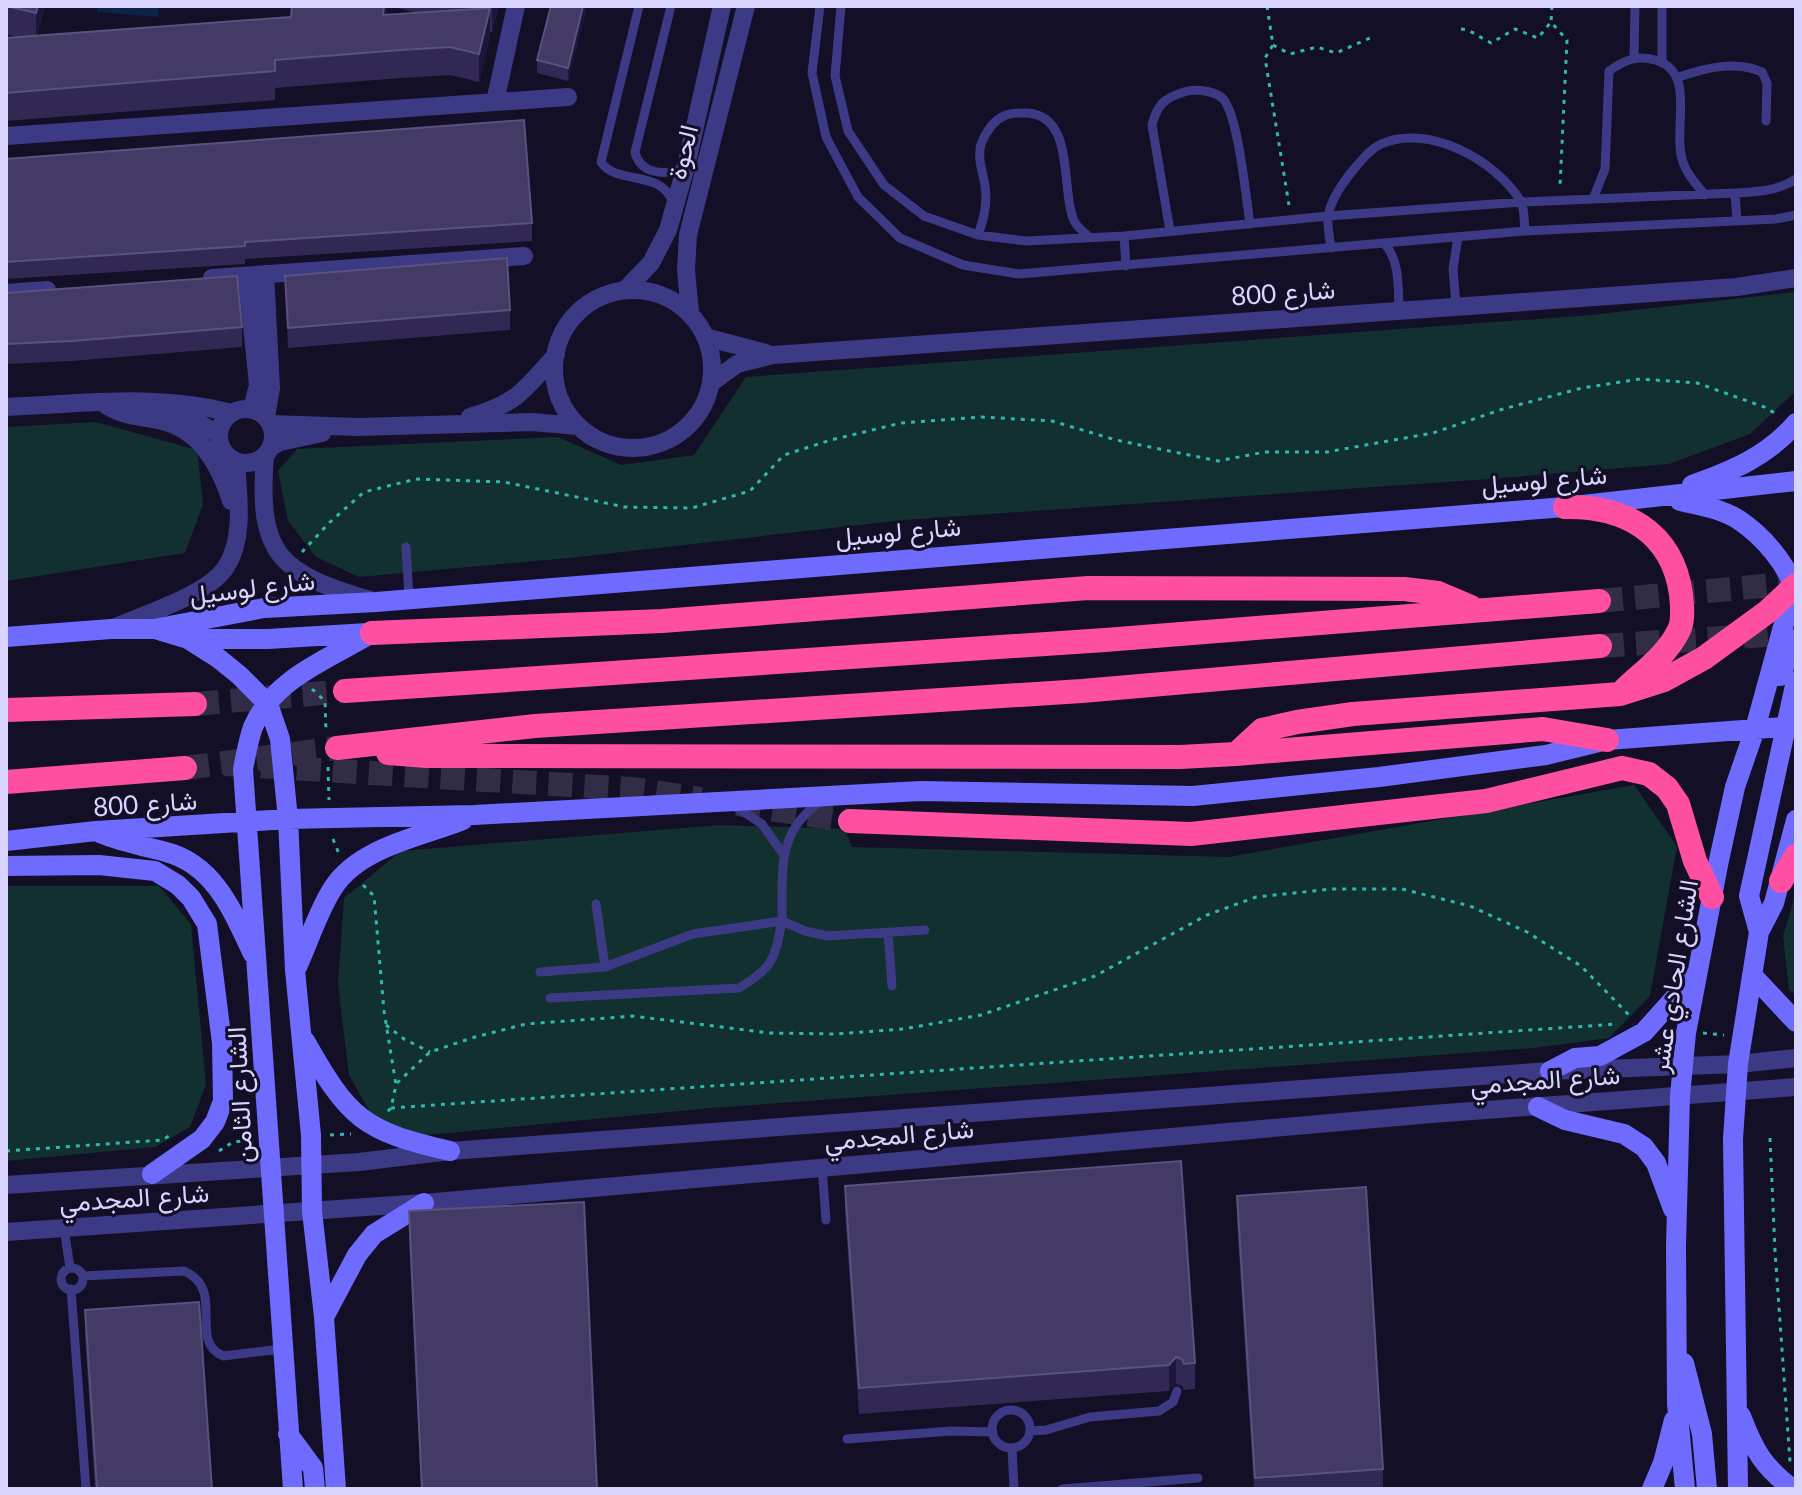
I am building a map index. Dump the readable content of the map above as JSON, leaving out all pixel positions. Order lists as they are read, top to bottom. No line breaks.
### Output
{"streets":{"street":["الحوة","شارع 800","شارع لوسيل","الشارع الحادي عشر","شارع المجدمي","الشارع الثامن"]},"crossings":[["الحوة","شارع 800"],["شارع 800","الشارع الثامن"],["الشارع الحادي عشر","شارع المجدمي"],["شارع المجدمي","الشارع الثامن"]]}
